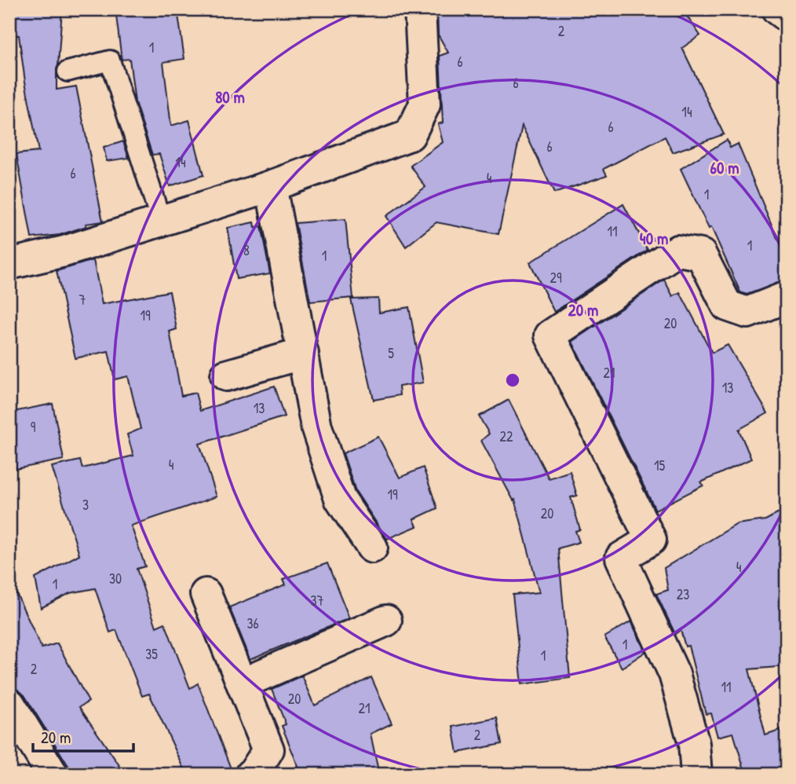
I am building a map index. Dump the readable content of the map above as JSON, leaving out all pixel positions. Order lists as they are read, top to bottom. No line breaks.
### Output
{"house_numbers":["2","1","6","6","14","6","6","14","6","4","1","11","1","8","1","29","7","19","20","5","21","13","13","9","22","4","15","19","3","20","4","30","1","23","37","36","1","35","1","2","11","20","21","2"],"scale_bar":"20 m","rings":["80 m","60 m","40 m","20 m"]}
